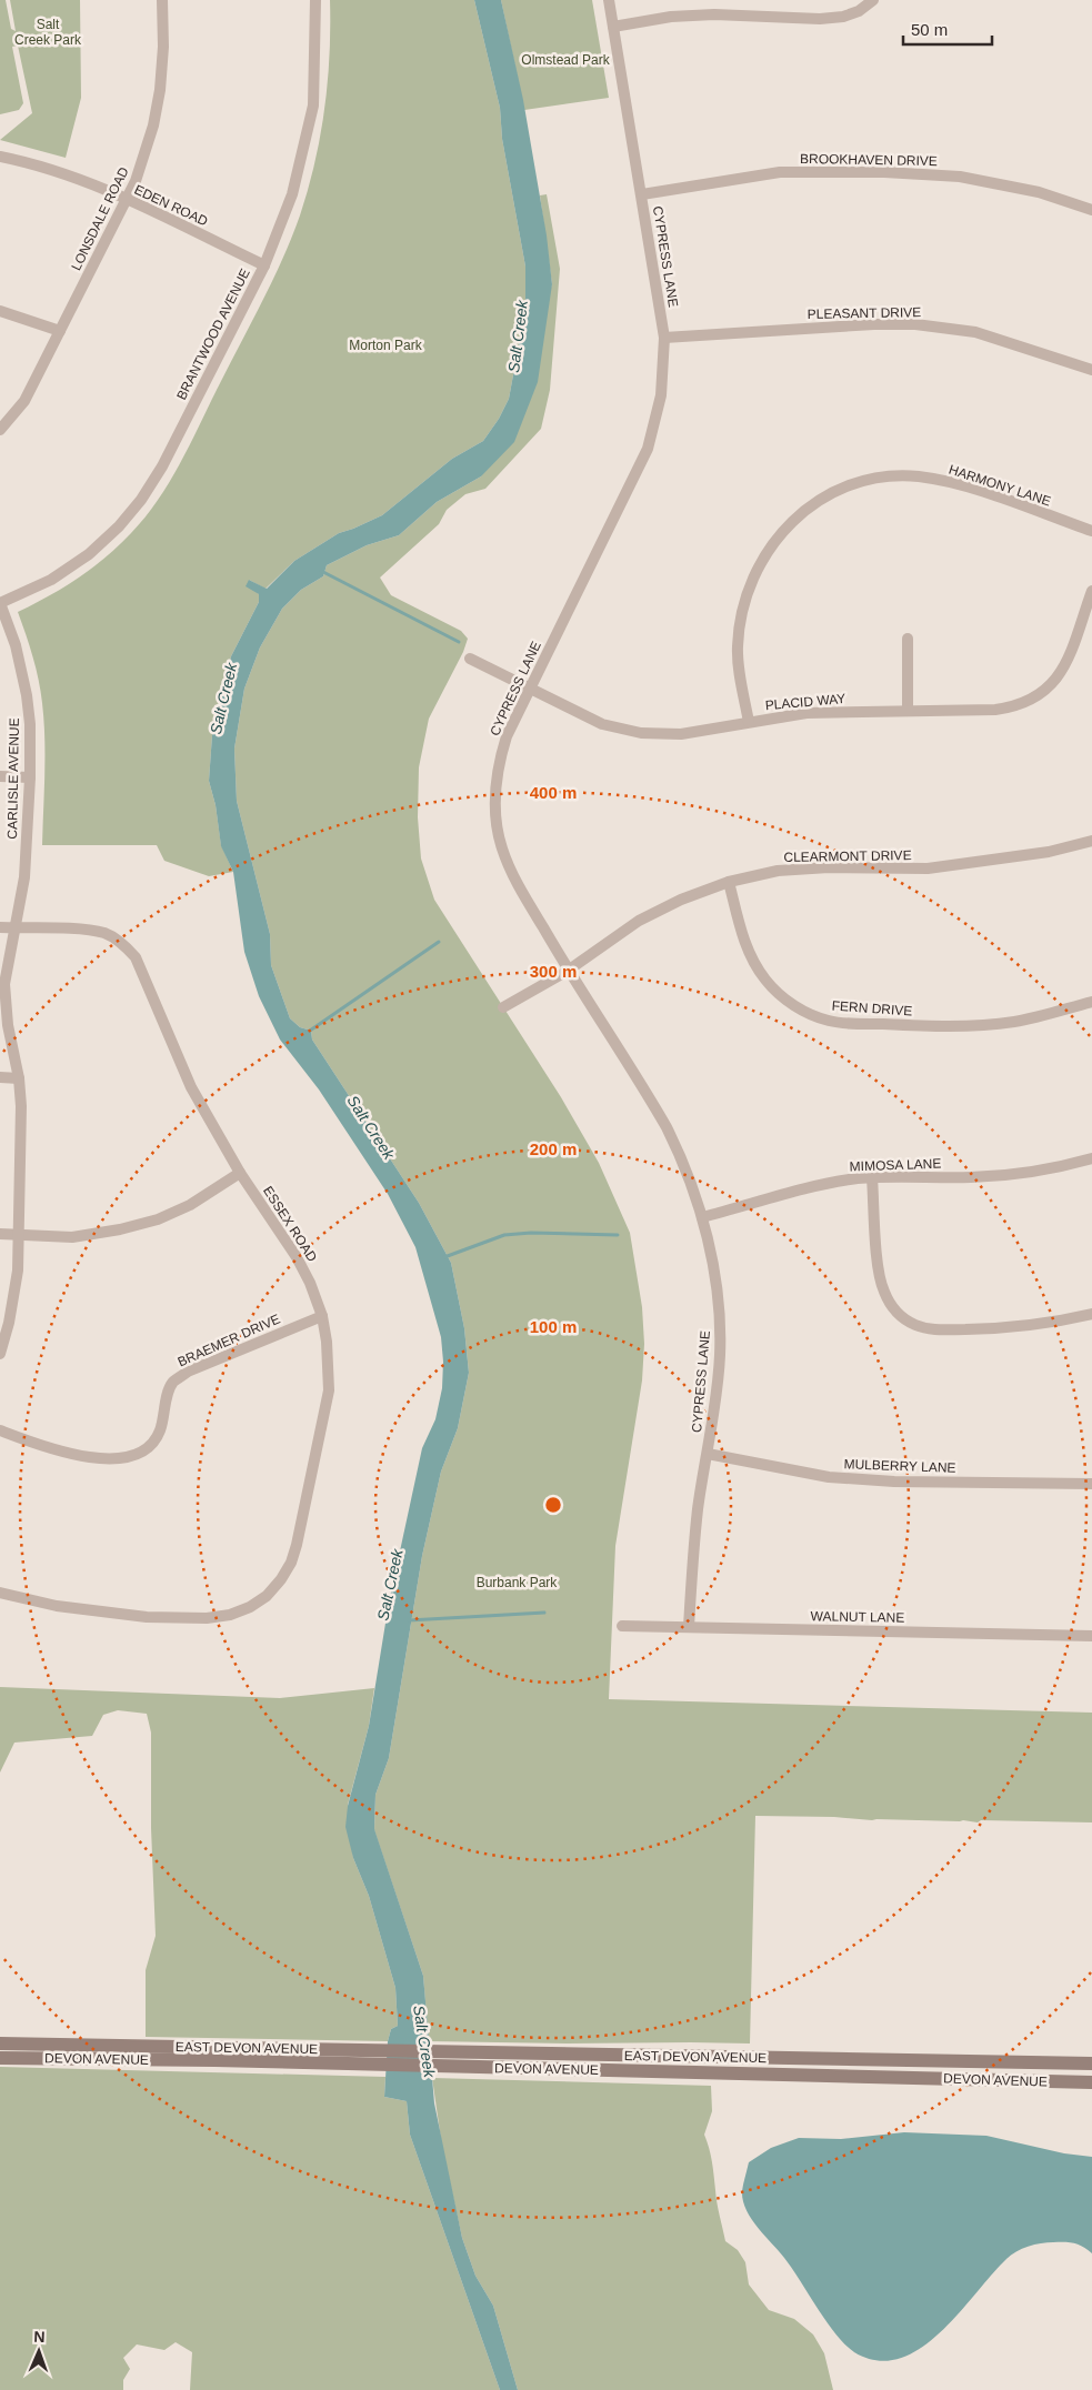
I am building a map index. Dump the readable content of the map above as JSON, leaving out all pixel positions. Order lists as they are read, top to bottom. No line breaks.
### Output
{"streets":{"main road":["EAST DEVON AVENUE","DEVON AVENUE"],"street":["BROOKHAVEN DRIVE","EDEN ROAD","LONSDALE ROAD","CYPRESS LANE","PLEASANT DRIVE","BRANTWOOD AVENUE","HARMONY LANE","PLACID WAY","CARLISLE AVENUE","CLEARMONT DRIVE","FERN DRIVE","MIMOSA LANE","ESSEX ROAD","BRAEMER DRIVE","MULBERRY LANE","WALNUT LANE"]},"crossings":[["BROOKHAVEN DRIVE","CYPRESS LANE"],["EDEN ROAD","LONSDALE ROAD"],["EDEN ROAD","BRANTWOOD AVENUE"],["CYPRESS LANE","PLEASANT DRIVE"],["CYPRESS LANE","PLACID WAY"],["CYPRESS LANE","CLEARMONT DRIVE"],["CYPRESS LANE","MIMOSA LANE"],["CYPRESS LANE","MULBERRY LANE"],["CYPRESS LANE","WALNUT LANE"],["BRANTWOOD AVENUE","CARLISLE AVENUE"],["HARMONY LANE","PLACID WAY"],["CARLISLE AVENUE","ESSEX ROAD"],["CLEARMONT DRIVE","FERN DRIVE"],["ESSEX ROAD","BRAEMER DRIVE"],["EAST DEVON AVENUE","DEVON AVENUE"]],"water":["Salt Creek"],"parks":["Salt Creek Park","Olmstead Park","Morton Park","Burbank Park"],"scale_bar":"50 m","north":"top","rings":["400 m","300 m","200 m","100 m"]}
